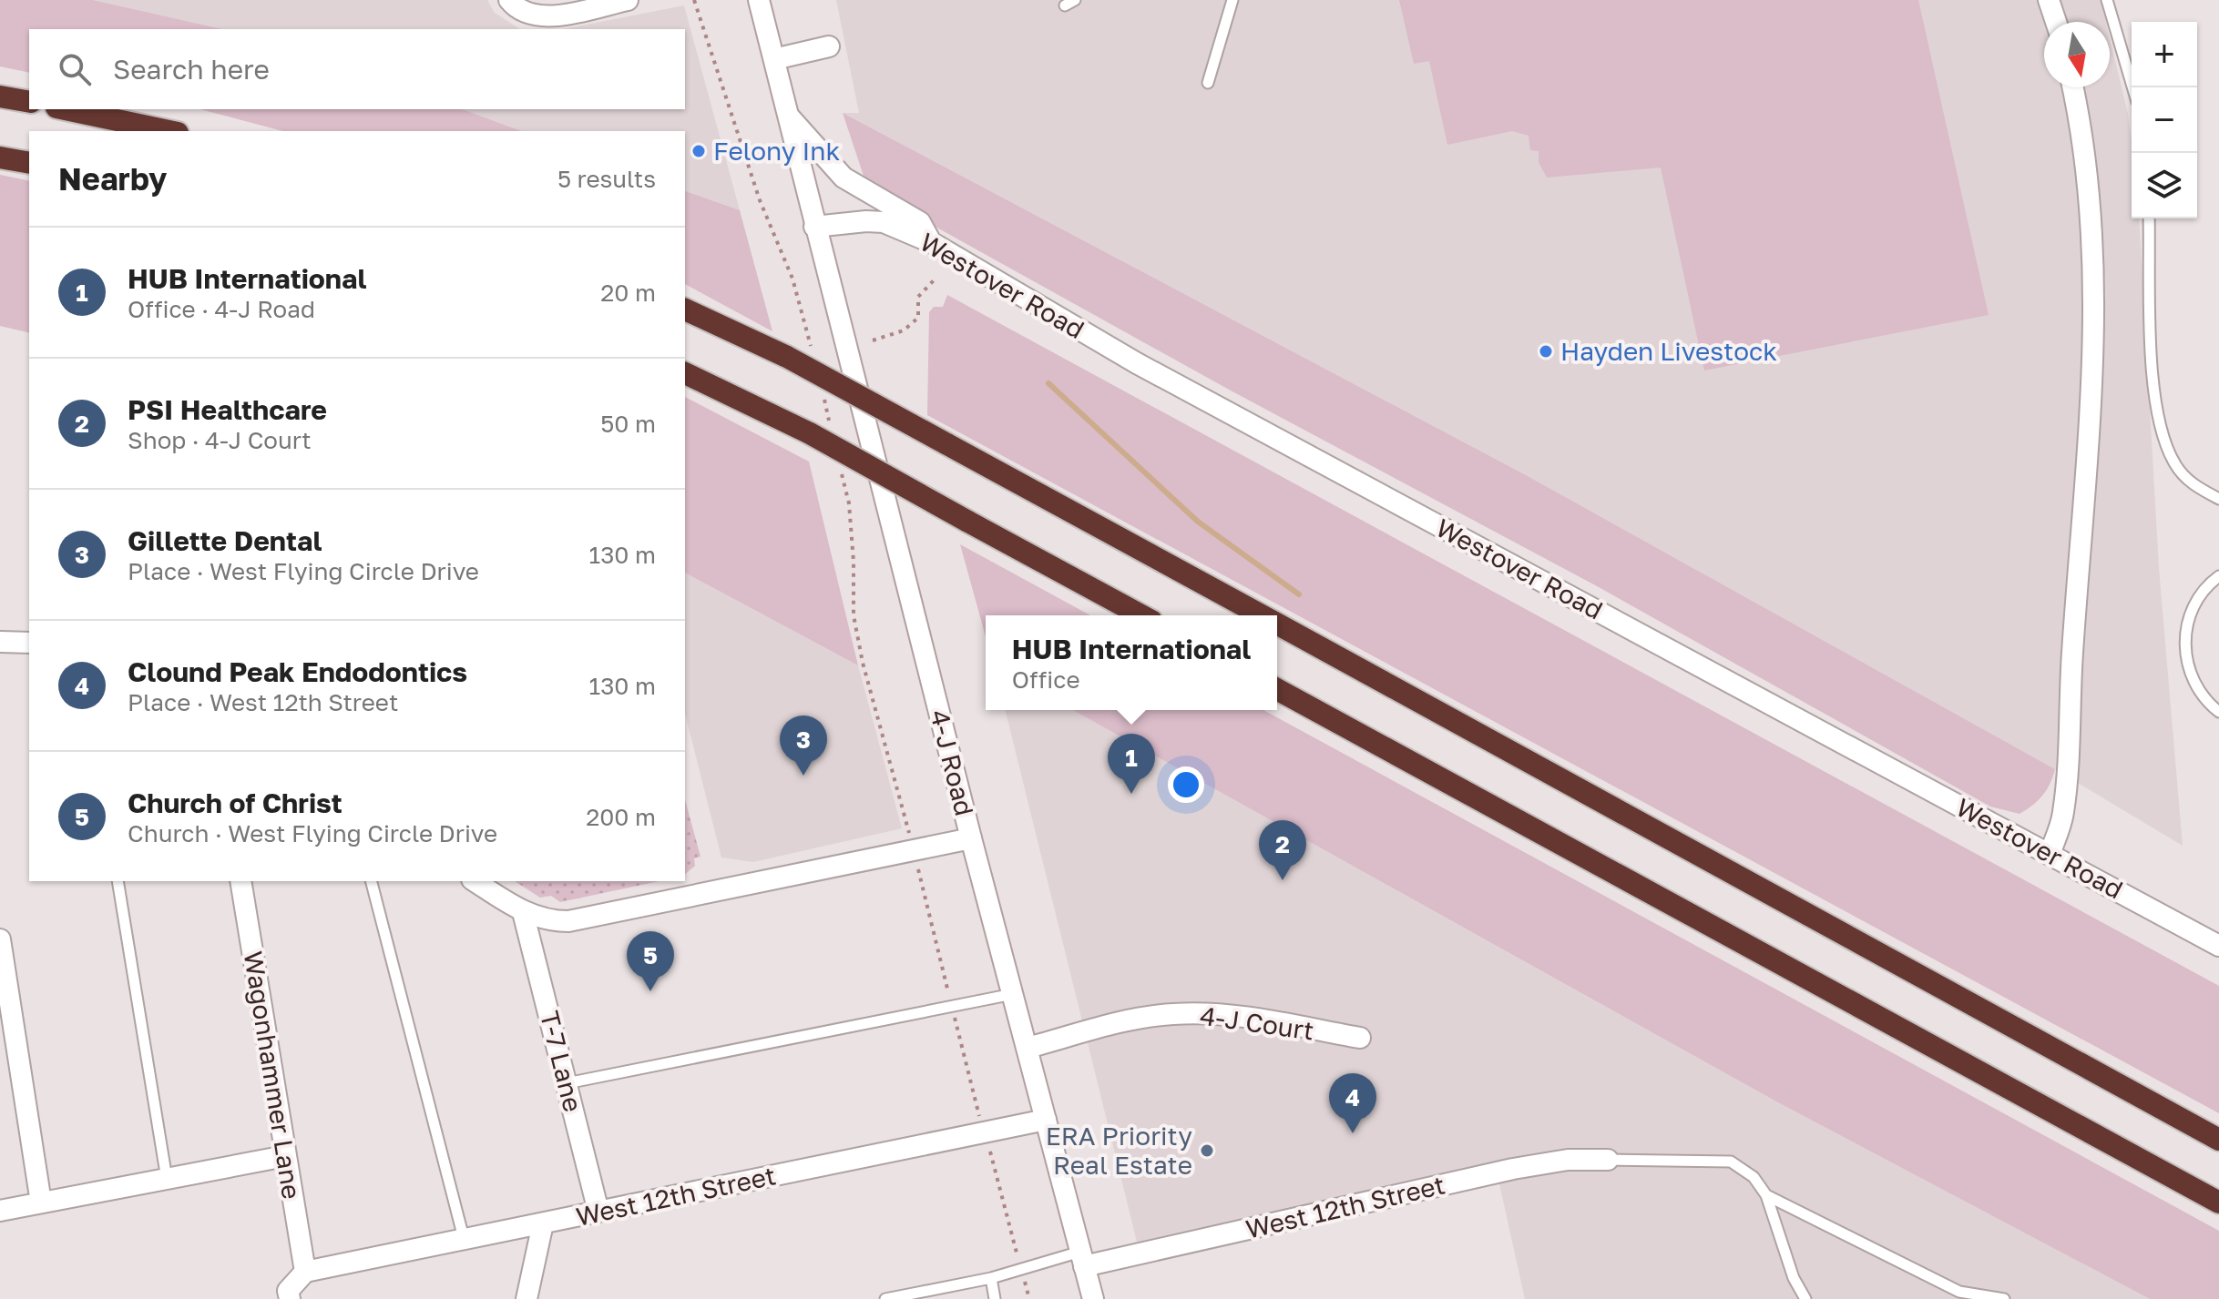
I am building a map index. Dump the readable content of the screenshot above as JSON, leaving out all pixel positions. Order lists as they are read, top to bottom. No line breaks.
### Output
{"streets":{"street":["Westover Road","4-J Road","4-J Court","T-7 Lane","Wagonhammer Lane","West 12th Street"]},"crossings":[["Westover Road","4-J Road"],["4-J Road","4-J Court"],["4-J Road","West 12th Street"],["T-7 Lane","West 12th Street"],["Wagonhammer Lane","West 12th Street"]],"places":["Felony Ink","Hayden Livestock","ERA Priority Real Estate"],"north":"bottom","page":{"map_buttons":["+","−"],"search":"Search here","heading":["Nearby","5 results"],"list":[{"mark":"1","name":"HUB International","note":"Office · 4-J Road","value":"20 m"},{"mark":"2","name":"PSI Healthcare","note":"Shop · 4-J Court","value":"50 m"},{"mark":"3","name":"Gillette Dental","note":"Place · West Flying Circle Drive","value":"130 m"},{"mark":"4","name":"Clound Peak Endodontics","note":"Place · West 12th Street","value":"130 m"},{"mark":"5","name":"Church of Christ","note":"Church · West Flying Circle Drive","value":"200 m"}],"popup":["HUB International","Office"],"pins":["3","1","2","5","4"]}}
